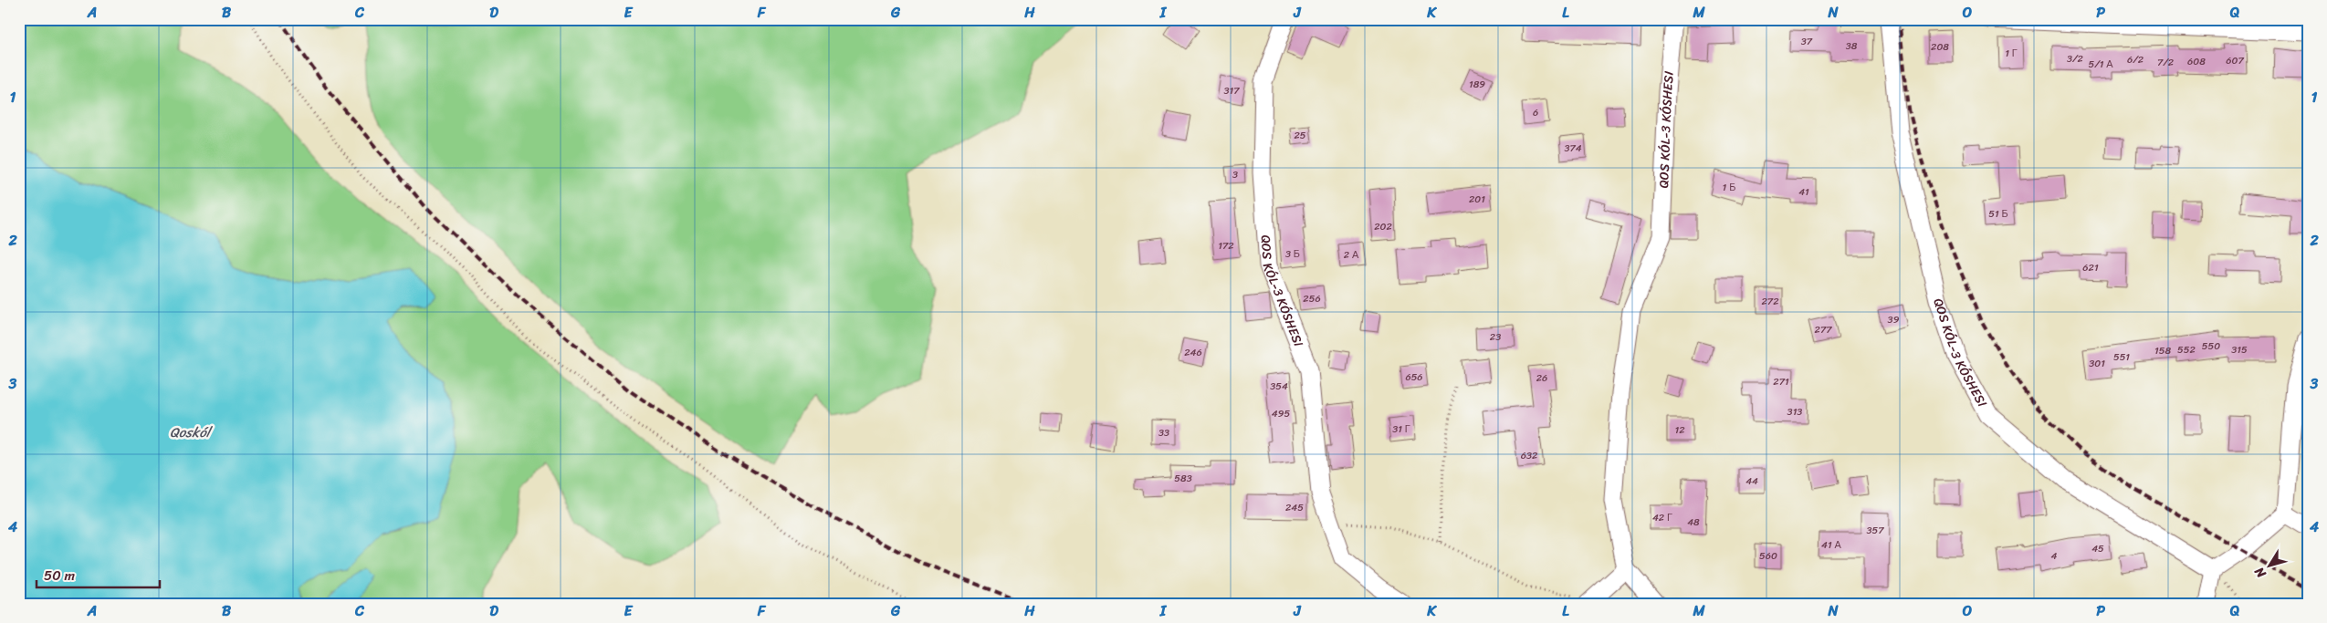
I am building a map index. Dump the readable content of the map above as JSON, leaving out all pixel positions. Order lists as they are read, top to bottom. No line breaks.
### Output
{"streets":{"street":["QOS KÓL-3 KÓSHESI"]},"water":["Qoskól"],"house_numbers":["37","38","208","1 Г","3/2","6/2","607","608","7/2","5/1 А","189","317","6","25","374","3","1 Б","41","201","51 Б","202","172","3 Б","2 А","621","256","272","39","277","23","550","552","315","158","246","551","301","656","26","271","354","313","495","31 Г","12","33","632","583","44","245","42 Г","48","357","41 А","45","560","4"],"scale_bar":"50 m","north":"bottom left","grid":{"columns":["A","B","C","D","E","F","G","H","I","J","K","L","M","N","O","P","Q"],"rows":["1","2","3","4"]}}
